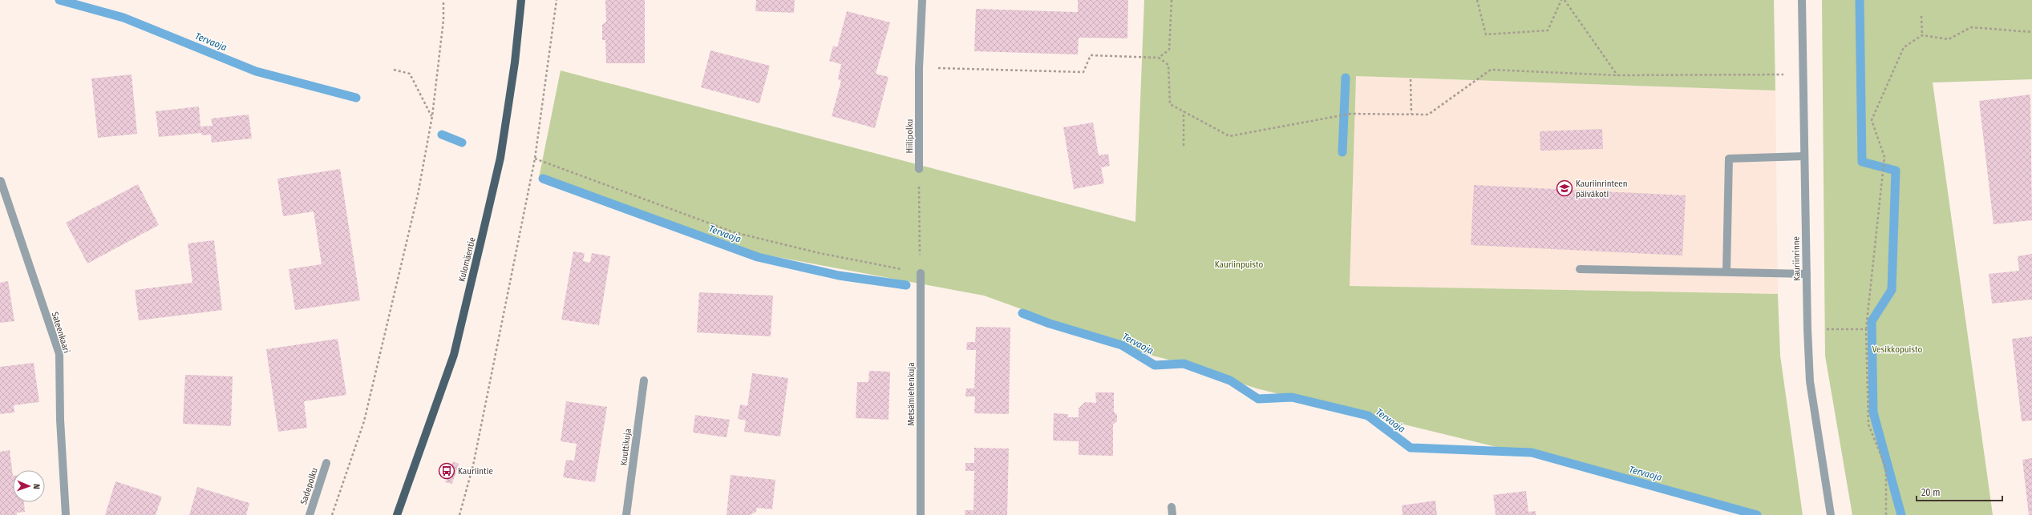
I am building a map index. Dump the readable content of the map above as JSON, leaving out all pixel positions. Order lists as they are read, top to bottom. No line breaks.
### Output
{"streets":{"main road":["Kulomäentie"],"street":["Hiilipolku","Kauriinrinne","Sateenkaari","Metsämiehenkuja","Kuuttikuja","Sadepolku"]},"water":["Tervaoja"],"parks":["Kauriinpuisto","Vesikkopuisto"],"places":{"school or university":["Kauriinrinteen päiväkoti"],"bus stop":["Kauriintie"]},"scale_bar":"20 m","north":"right"}
